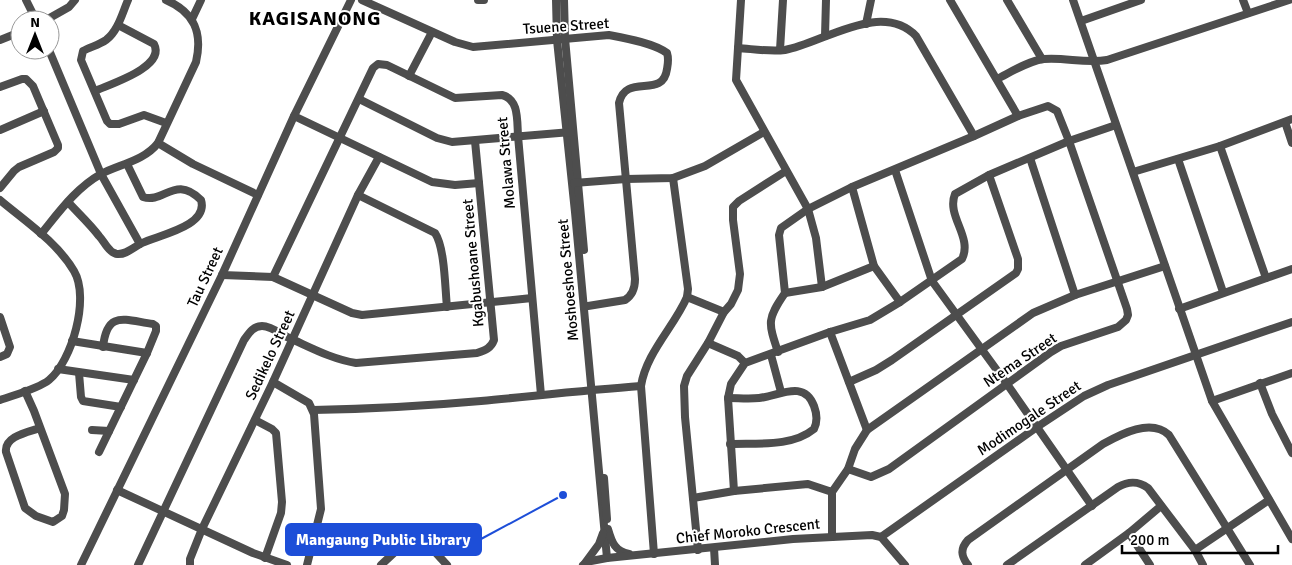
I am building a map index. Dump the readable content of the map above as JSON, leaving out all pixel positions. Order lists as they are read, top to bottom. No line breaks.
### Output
{"streets":{"street":["Tsuene Street","Molawa Street","Kgabushoane Street","Tau Street","Moshoeshoe Street","Sedikelo Street","Ntema Street","Modimogale Street","Chief Moroko Crescent"]},"crossings":[["Tsuene Street","Moshoeshoe Street"],["Kgabushoane Street","Sedikelo Street"],["Moshoeshoe Street","Chief Moroko Crescent"],["Modimogale Street","Chief Moroko Crescent"]],"districts":["KAGISANONG"],"places":["Mangaung Public Library"],"scale_bar":"200 m","north":"top"}
